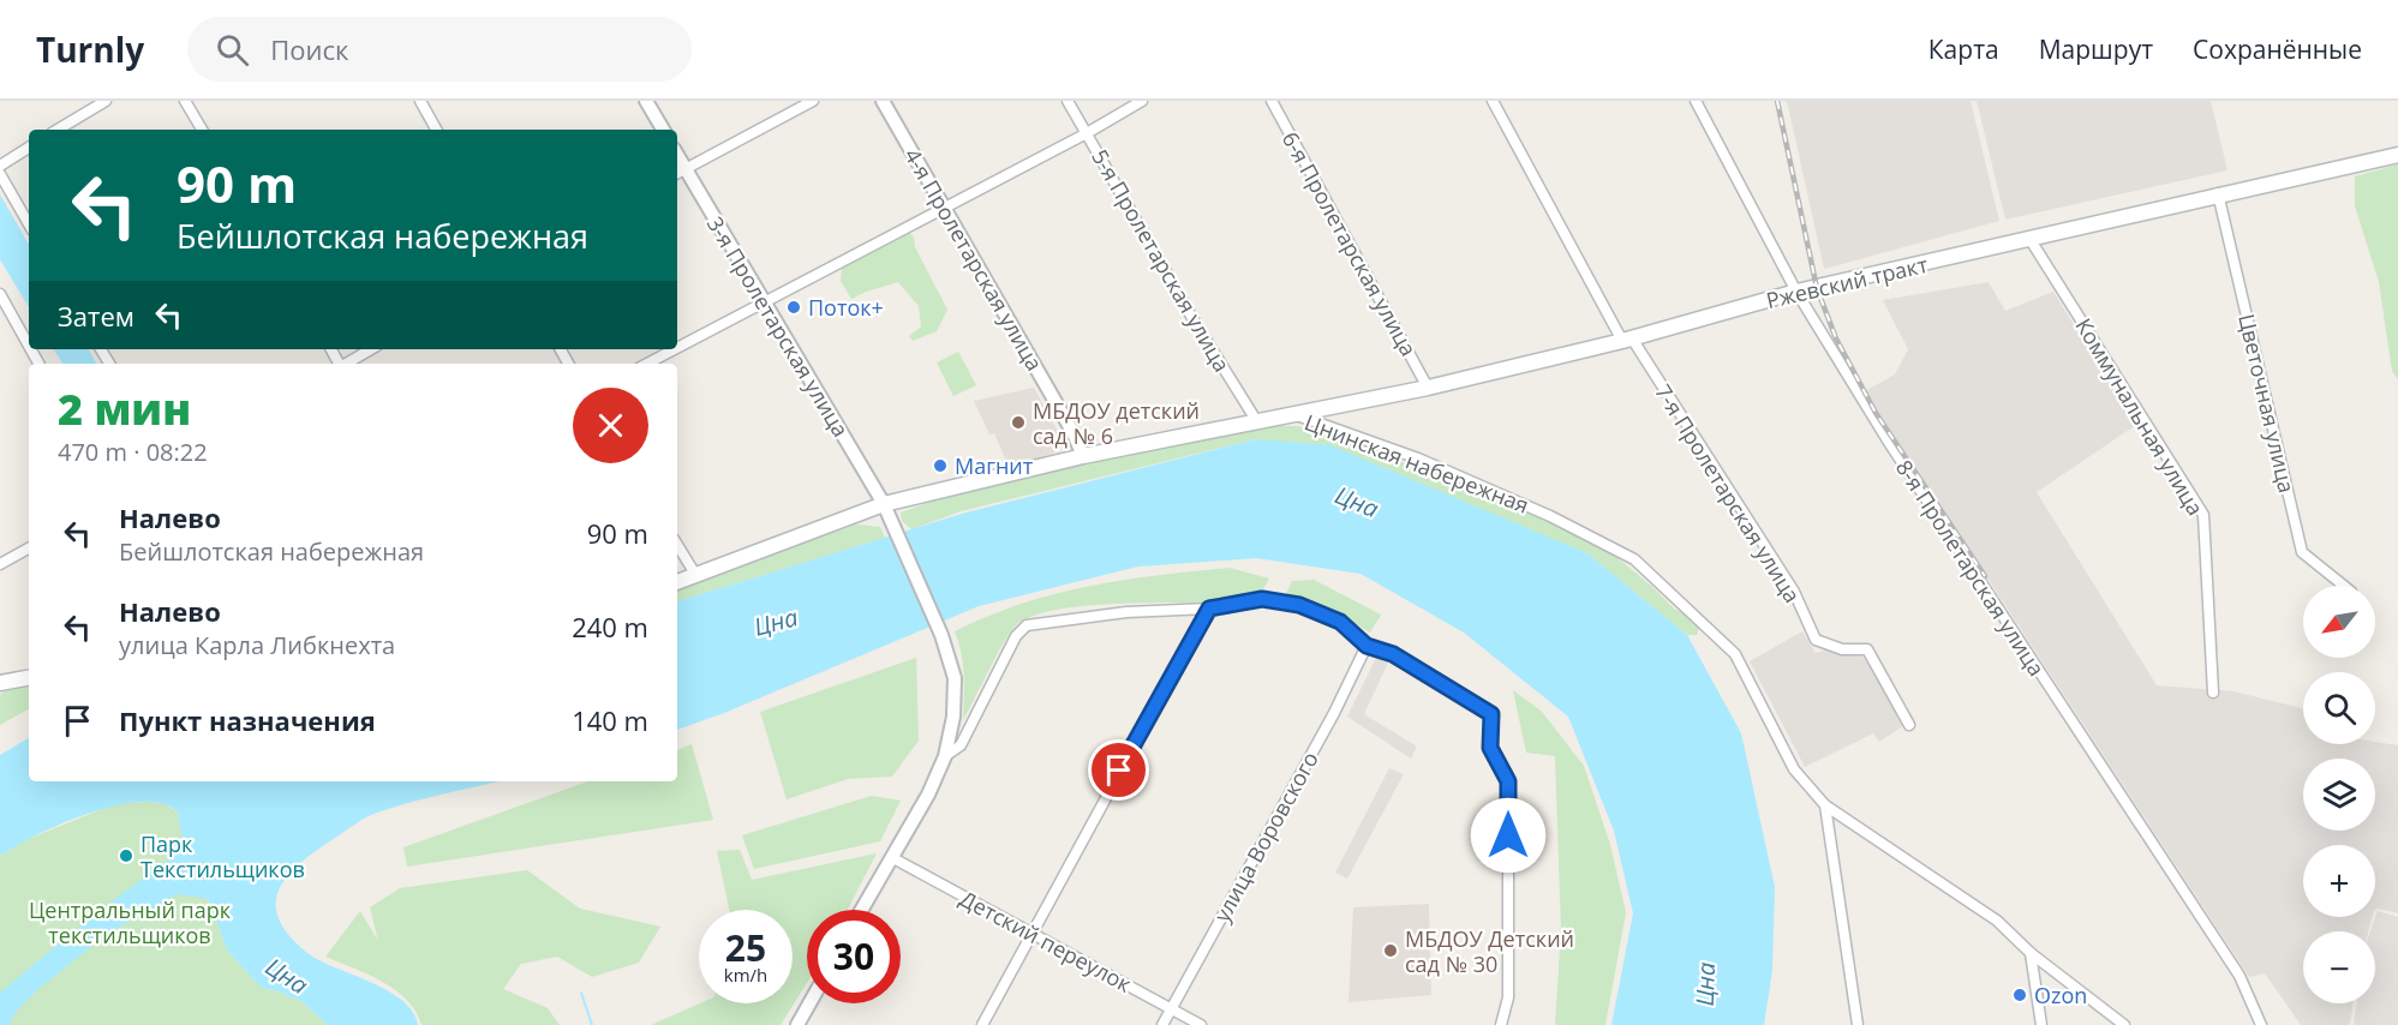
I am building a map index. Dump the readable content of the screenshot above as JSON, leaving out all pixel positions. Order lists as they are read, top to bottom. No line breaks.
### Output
{"streets":{"main road":["Ржевский тракт","Цнинская набережная"],"street":["6-я Пролетарская улица","4-я Пролетарская улица","5-я Пролетарская улица","3-я Пролетарская улица","Цветочная улица","Коммунальная улица","7-я Пролетарская улица","8-я Пролетарская улица","улица Воровского","Детский переулок"]},"crossings":[["6-я Пролетарская улица","Ржевский тракт"],["4-я Пролетарская улица","Цнинская набережная"],["5-я Пролетарская улица","Цнинская набережная"],["Ржевский тракт","Цветочная улица"],["Ржевский тракт","Коммунальная улица"],["Ржевский тракт","Цнинская набережная"],["Ржевский тракт","7-я Пролетарская улица"],["Ржевский тракт","8-я Пролетарская улица"],["3-я Пролетарская улица","Цнинская набережная"],["3-я Пролетарская улица","Детский переулок"],["улица Воровского","Детский переулок"]],"water":["Цна"],"parks":["Центральный парк текстильщиков"],"places":["Поток+","МБДОУ детский сад № 6","Магнит","Парк Текстильщиков","МБДОУ Детский сад № 30","Ozon"],"north":"bottom left","page":{"header":"Turnly","search":"Поиск","nav":["Карта","Маршрут","Сохранённые"],"turn":["90 m","Бейшлотская набережная"],"then":"Затем","heading":["2 мин","470 m · 08:22"],"list":[{"name":"Налево","note":"Бейшлотская набережная","value":"90 m"},{"name":"Налево","note":"улица Карла Либкнехта","value":"240 m"},{"name":"Пункт назначения","value":"140 m"}],"map_buttons":["+","−"],"speed":"25 km/h","limit":"30"}}
